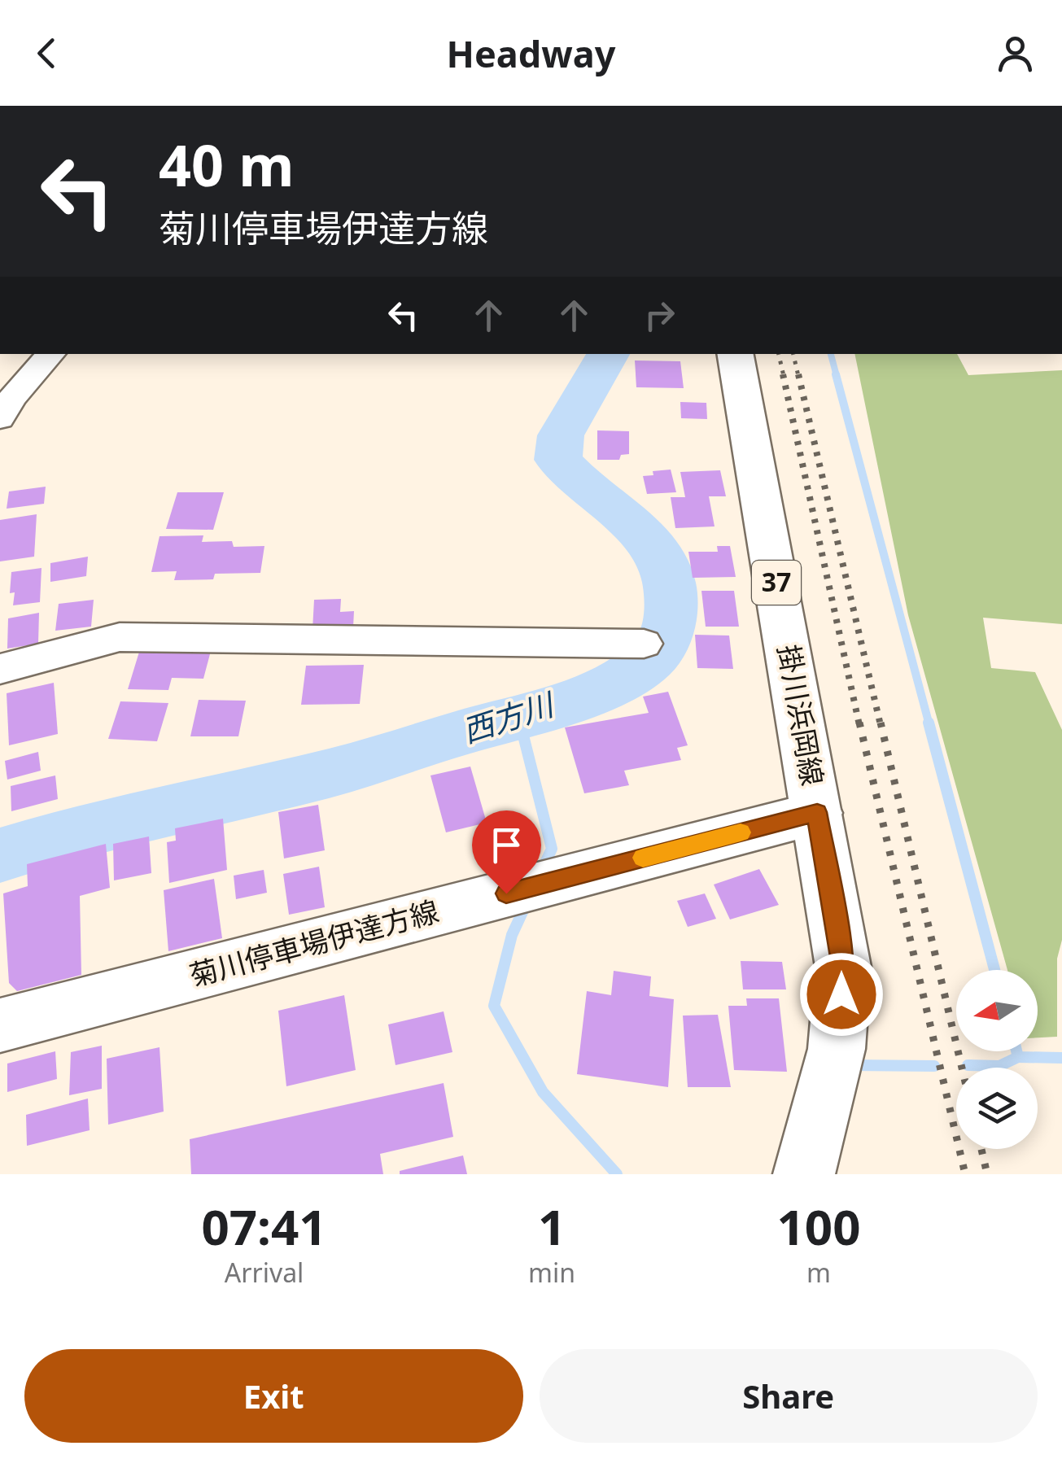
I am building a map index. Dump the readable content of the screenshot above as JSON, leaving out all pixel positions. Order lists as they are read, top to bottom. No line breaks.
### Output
{"streets":{"main road":["37","掛川浜岡線","菊川停車場伊達方線"]},"crossings":[["掛川浜岡線","菊川停車場伊達方線"]],"water":["西方川"],"north":"left","page":{"header":"Headway","turn":["40 m","菊川停車場伊達方線"],"eta":["07:41","Arrival","1","min","100","m"],"buttons":["Exit","Share"]}}
